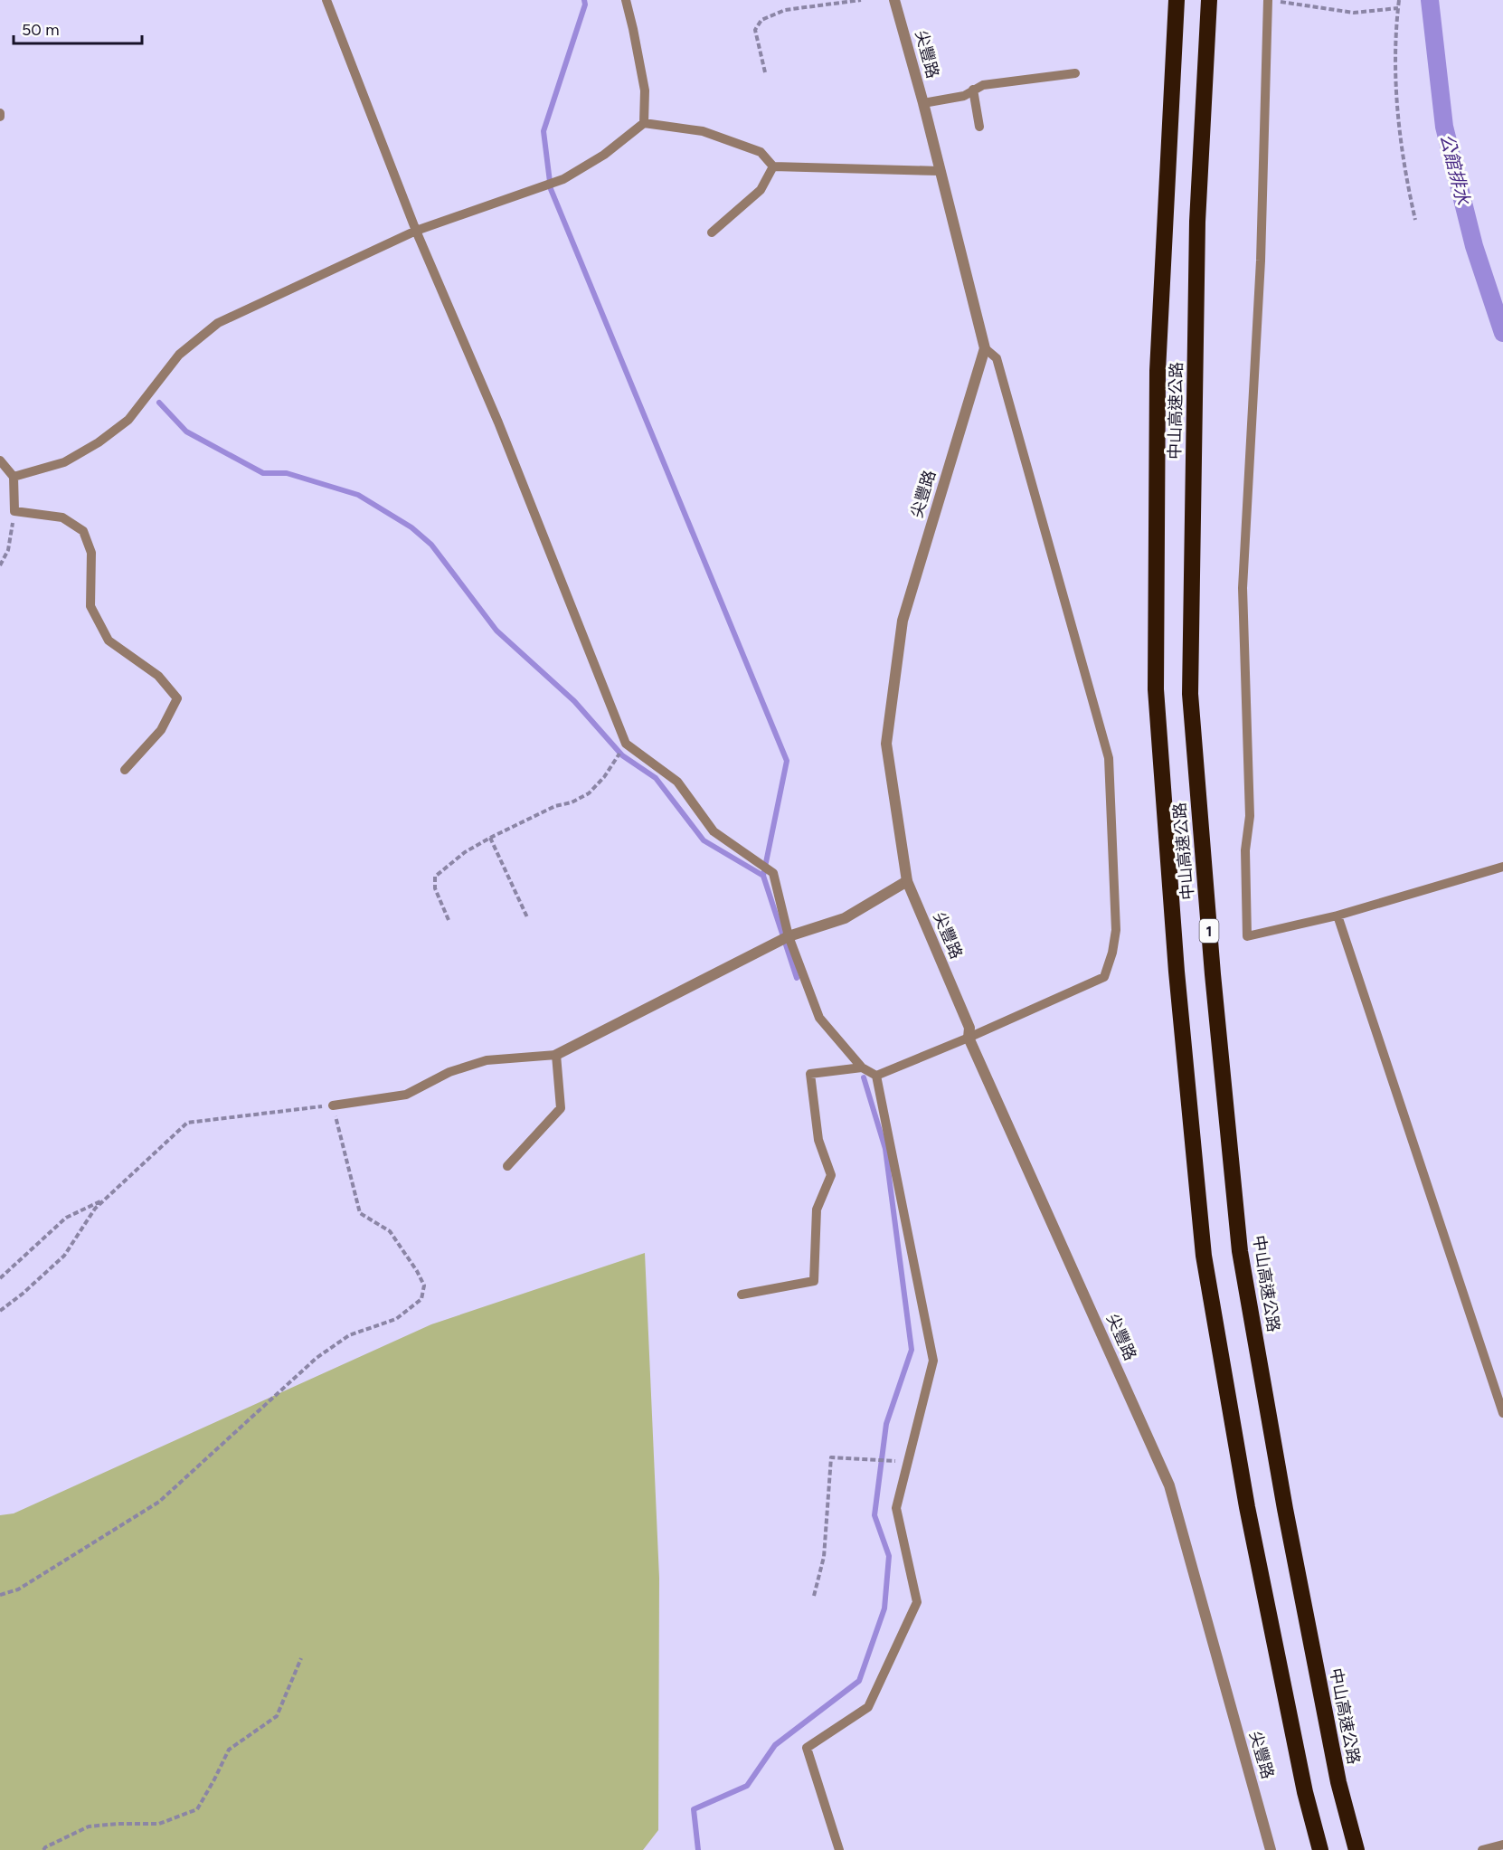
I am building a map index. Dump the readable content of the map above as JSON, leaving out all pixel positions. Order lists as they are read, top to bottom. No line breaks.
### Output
{"streets":{"highway":["中山高速公路","1"],"street":["尖豐路"]},"water":["公館排水"],"scale_bar":"50 m"}
